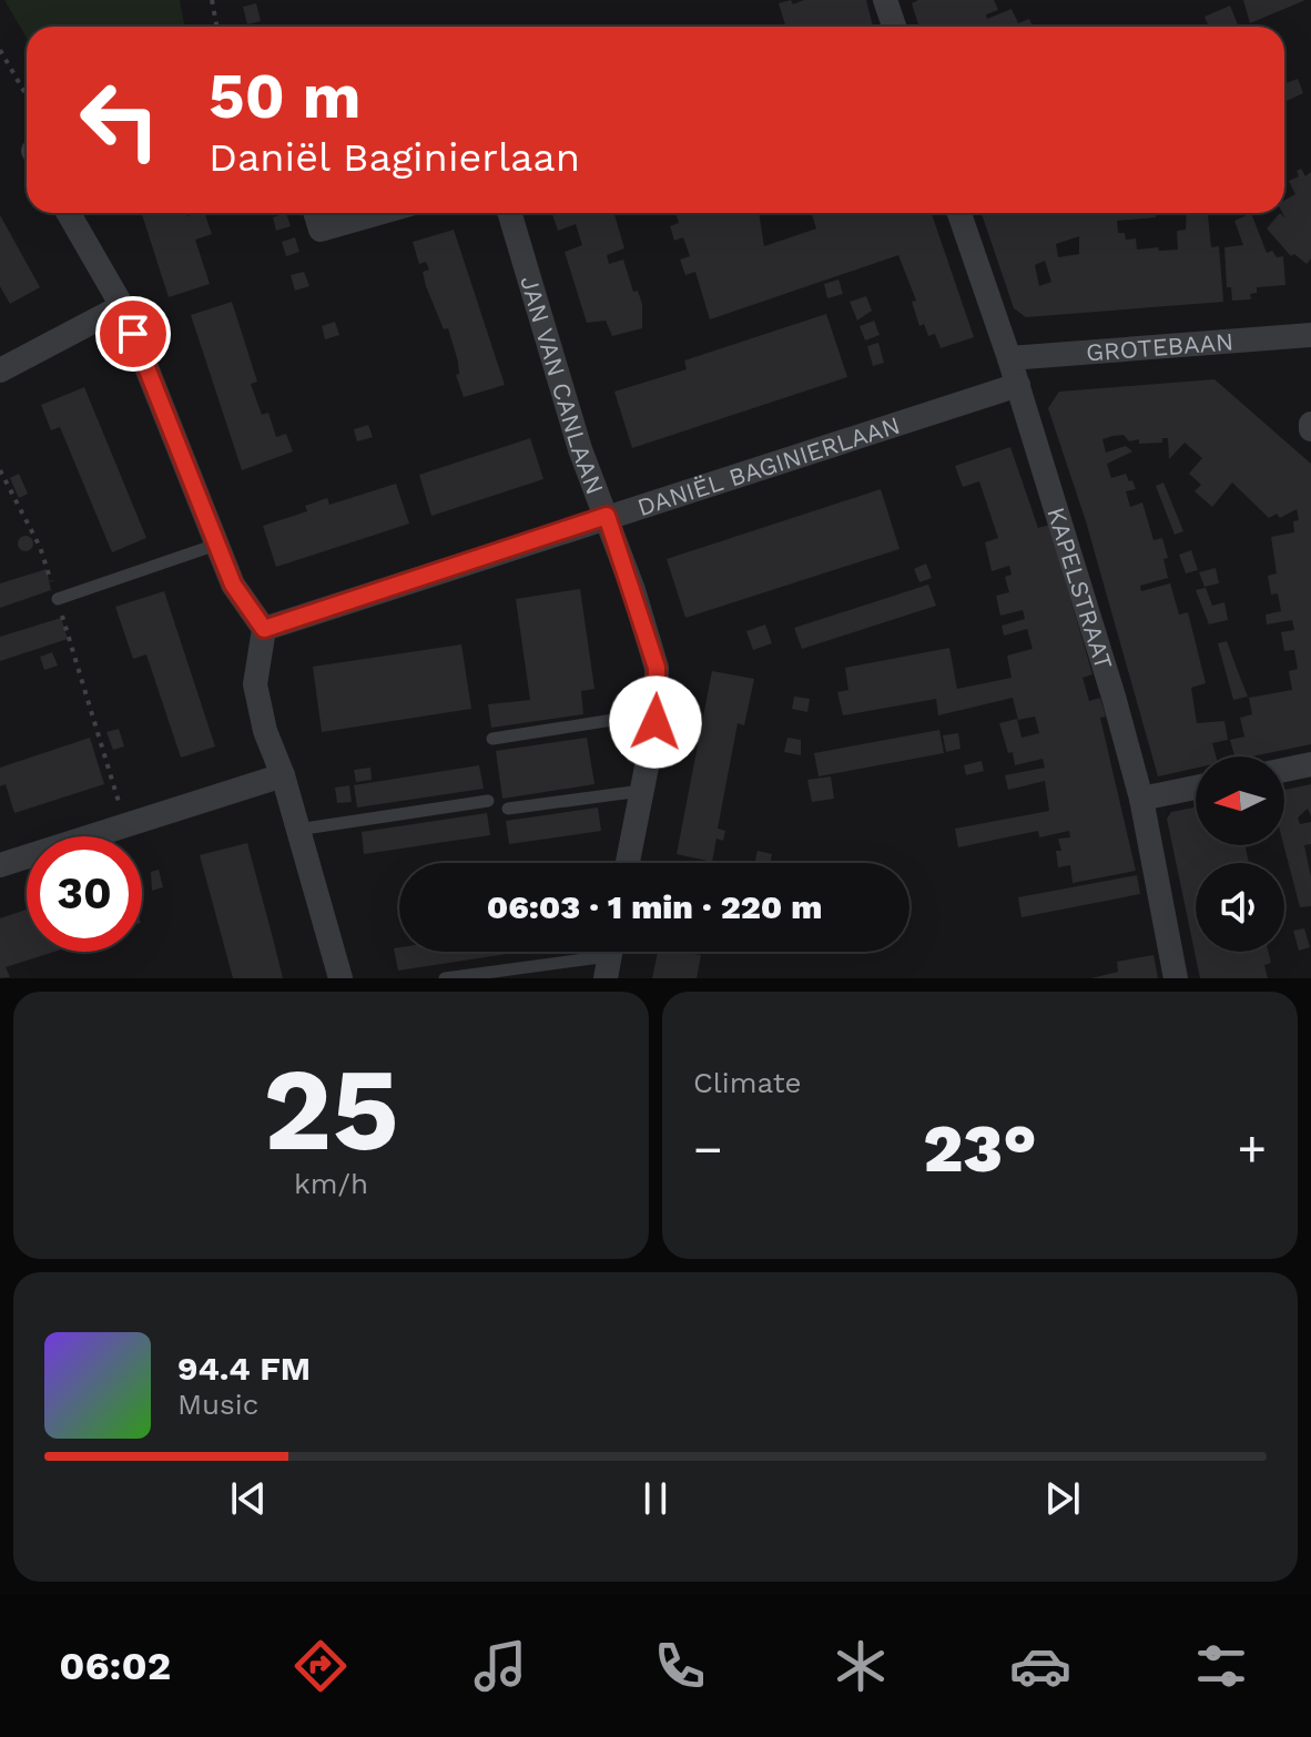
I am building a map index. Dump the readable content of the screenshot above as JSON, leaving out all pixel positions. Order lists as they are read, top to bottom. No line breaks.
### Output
{"streets":{"street":["GROTEBAAN","JAN VAN CANLAAN","DANIËL BAGINIERLAAN","KAPELSTRAAT"]},"crossings":[["GROTEBAAN","KAPELSTRAAT"],["JAN VAN CANLAAN","DANIËL BAGINIERLAAN"],["DANIËL BAGINIERLAAN","KAPELSTRAAT"]],"north":"left","page":{"turn":["50 m","Daniël Baginierlaan"],"limit":"30","trip":"06:03 · 1 min · 220 m","tile":[["25","km/h"],"Climate"],"heat":["−","23°","+"],"song":["94.4 FM","Music"],"tabs":"06:02"}}
